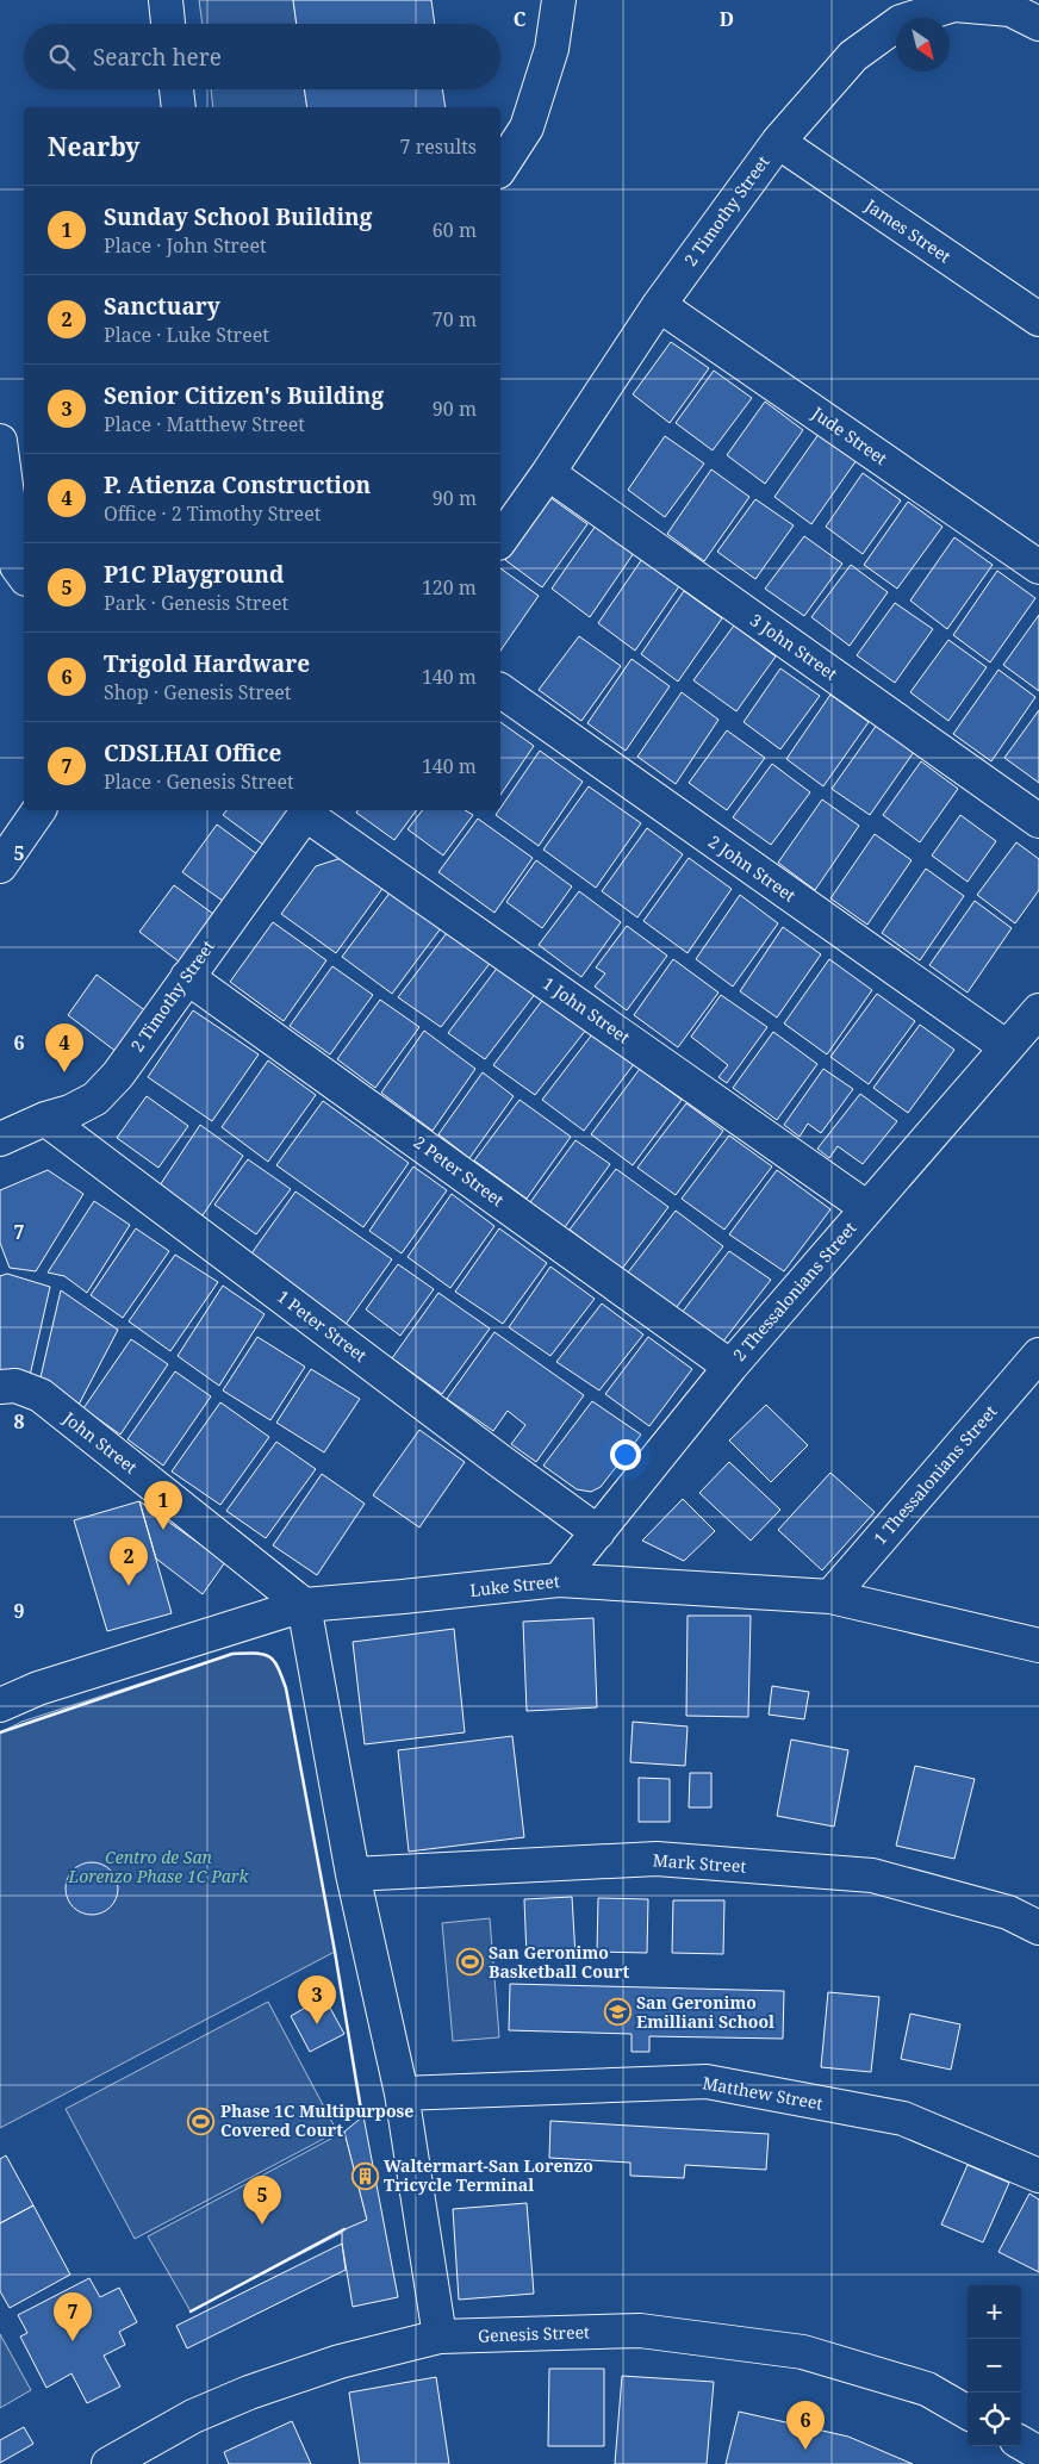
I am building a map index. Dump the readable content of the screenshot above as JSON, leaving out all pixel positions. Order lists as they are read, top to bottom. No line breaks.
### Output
{"streets":{"street":["2 Timothy Street","James Street","Jude Street","3 John Street","2 John Street","1 John Street","2 Peter Street","2 Thessalonians Street","1 Peter Street","John Street","1 Thessalonians Street","Luke Street","Mark Street","Matthew Street","Genesis Street"]},"crossings":[["2 Timothy Street","James Street"],["2 Timothy Street","Jude Street"],["2 Timothy Street","3 John Street"],["2 Timothy Street","1 John Street"],["2 Timothy Street","2 Peter Street"],["2 Timothy Street","1 Peter Street"],["2 John Street","2 Thessalonians Street"],["1 John Street","2 Thessalonians Street"],["2 Peter Street","2 Thessalonians Street"],["2 Thessalonians Street","1 Peter Street"],["2 Thessalonians Street","Luke Street"],["John Street","Luke Street"],["1 Thessalonians Street","Luke Street"]],"parks":["Centro de San Lorenzo Phase 1C Park"],"places":{"sports":["San Geronimo Basketball Court","Phase 1C Multipurpose Covered Court"],"school or university":["San Geronimo Emilliani School"],"building":["Waltermart-San Lorenzo Tricycle Terminal"]},"north":"bottom right","page":{"search":"Search here","heading":["Nearby","7 results"],"list":[{"mark":"1","name":"Sunday School Building","note":"Place · John Street","value":"60 m"},{"mark":"2","name":"Sanctuary","note":"Place · Luke Street","value":"70 m"},{"mark":"3","name":"Senior Citizen's Building","note":"Place · Matthew Street","value":"90 m"},{"mark":"4","name":"P. Atienza Construction","note":"Office · 2 Timothy Street","value":"90 m"},{"mark":"5","name":"P1C Playground","note":"Park · Genesis Street","value":"120 m"},{"mark":"6","name":"Trigold Hardware","note":"Shop · Genesis Street","value":"140 m"},{"mark":"7","name":"CDSLHAI Office","note":"Place · Genesis Street","value":"140 m"}],"pins":["4","1","2","3","5","7","6"],"map_buttons":["+","−"]},"grid":{"columns":["C","D"],"rows":["5","6","7","8","9"]}}
